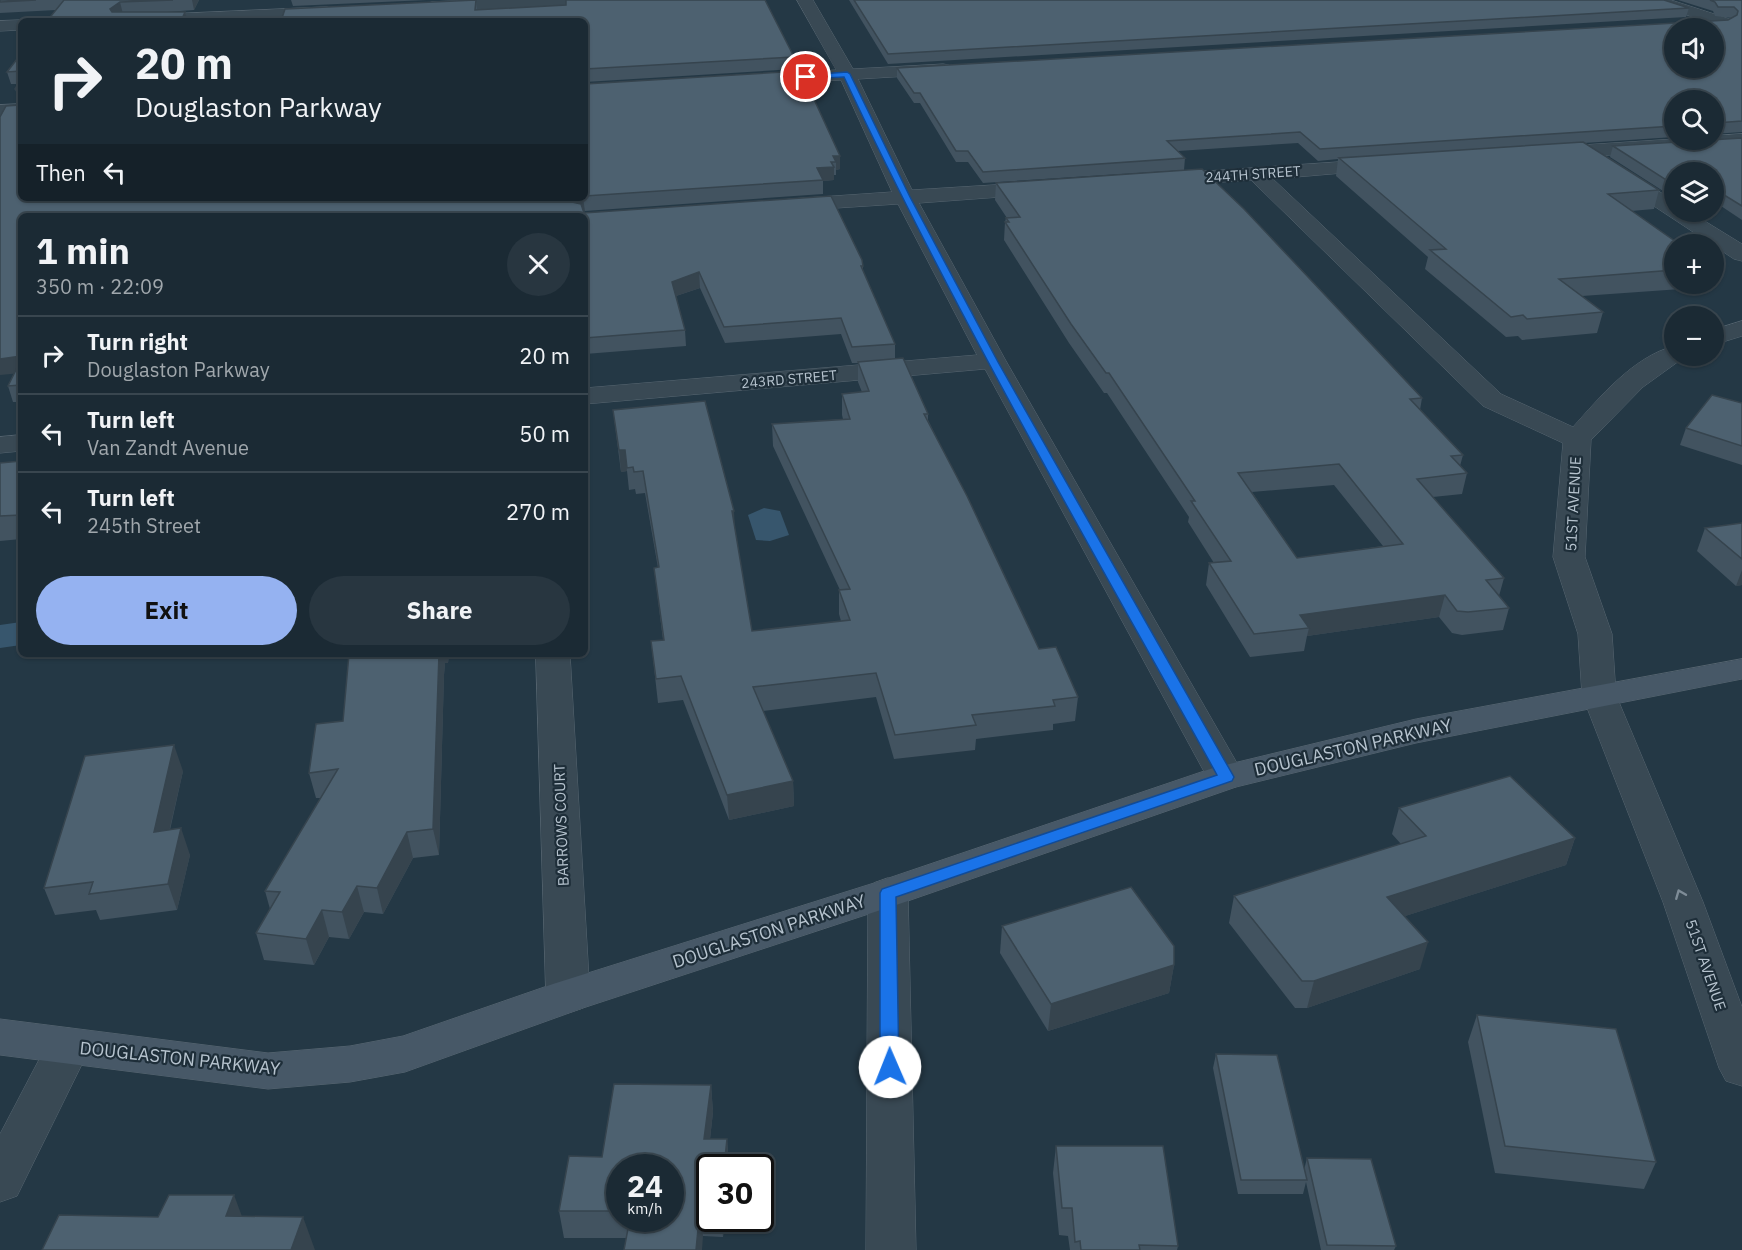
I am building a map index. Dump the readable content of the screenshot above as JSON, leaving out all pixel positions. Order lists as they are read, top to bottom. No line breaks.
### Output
{"streets":{"main road":["DOUGLASTON PARKWAY"],"street":["244TH STREET","243RD STREET","51ST AVENUE","BARROWS COURT"]},"crossings":[["244TH STREET","51ST AVENUE"],["51ST AVENUE","DOUGLASTON PARKWAY"],["DOUGLASTON PARKWAY","BARROWS COURT"]],"one_way":["51ST AVENUE"],"page":{"map_buttons":["+","−"],"turn":["20 m","Douglaston Parkway"],"then":"Then","heading":["1 min","350 m · 22:09"],"list":[{"name":"Turn right","note":"Douglaston Parkway","value":"20 m"},{"name":"Turn left","note":"Van Zandt Avenue","value":"50 m"},{"name":"Turn left","note":"245th Street","value":"270 m"}],"buttons":["Exit","Share"],"speed":"24 km/h","limit":"30"}}
